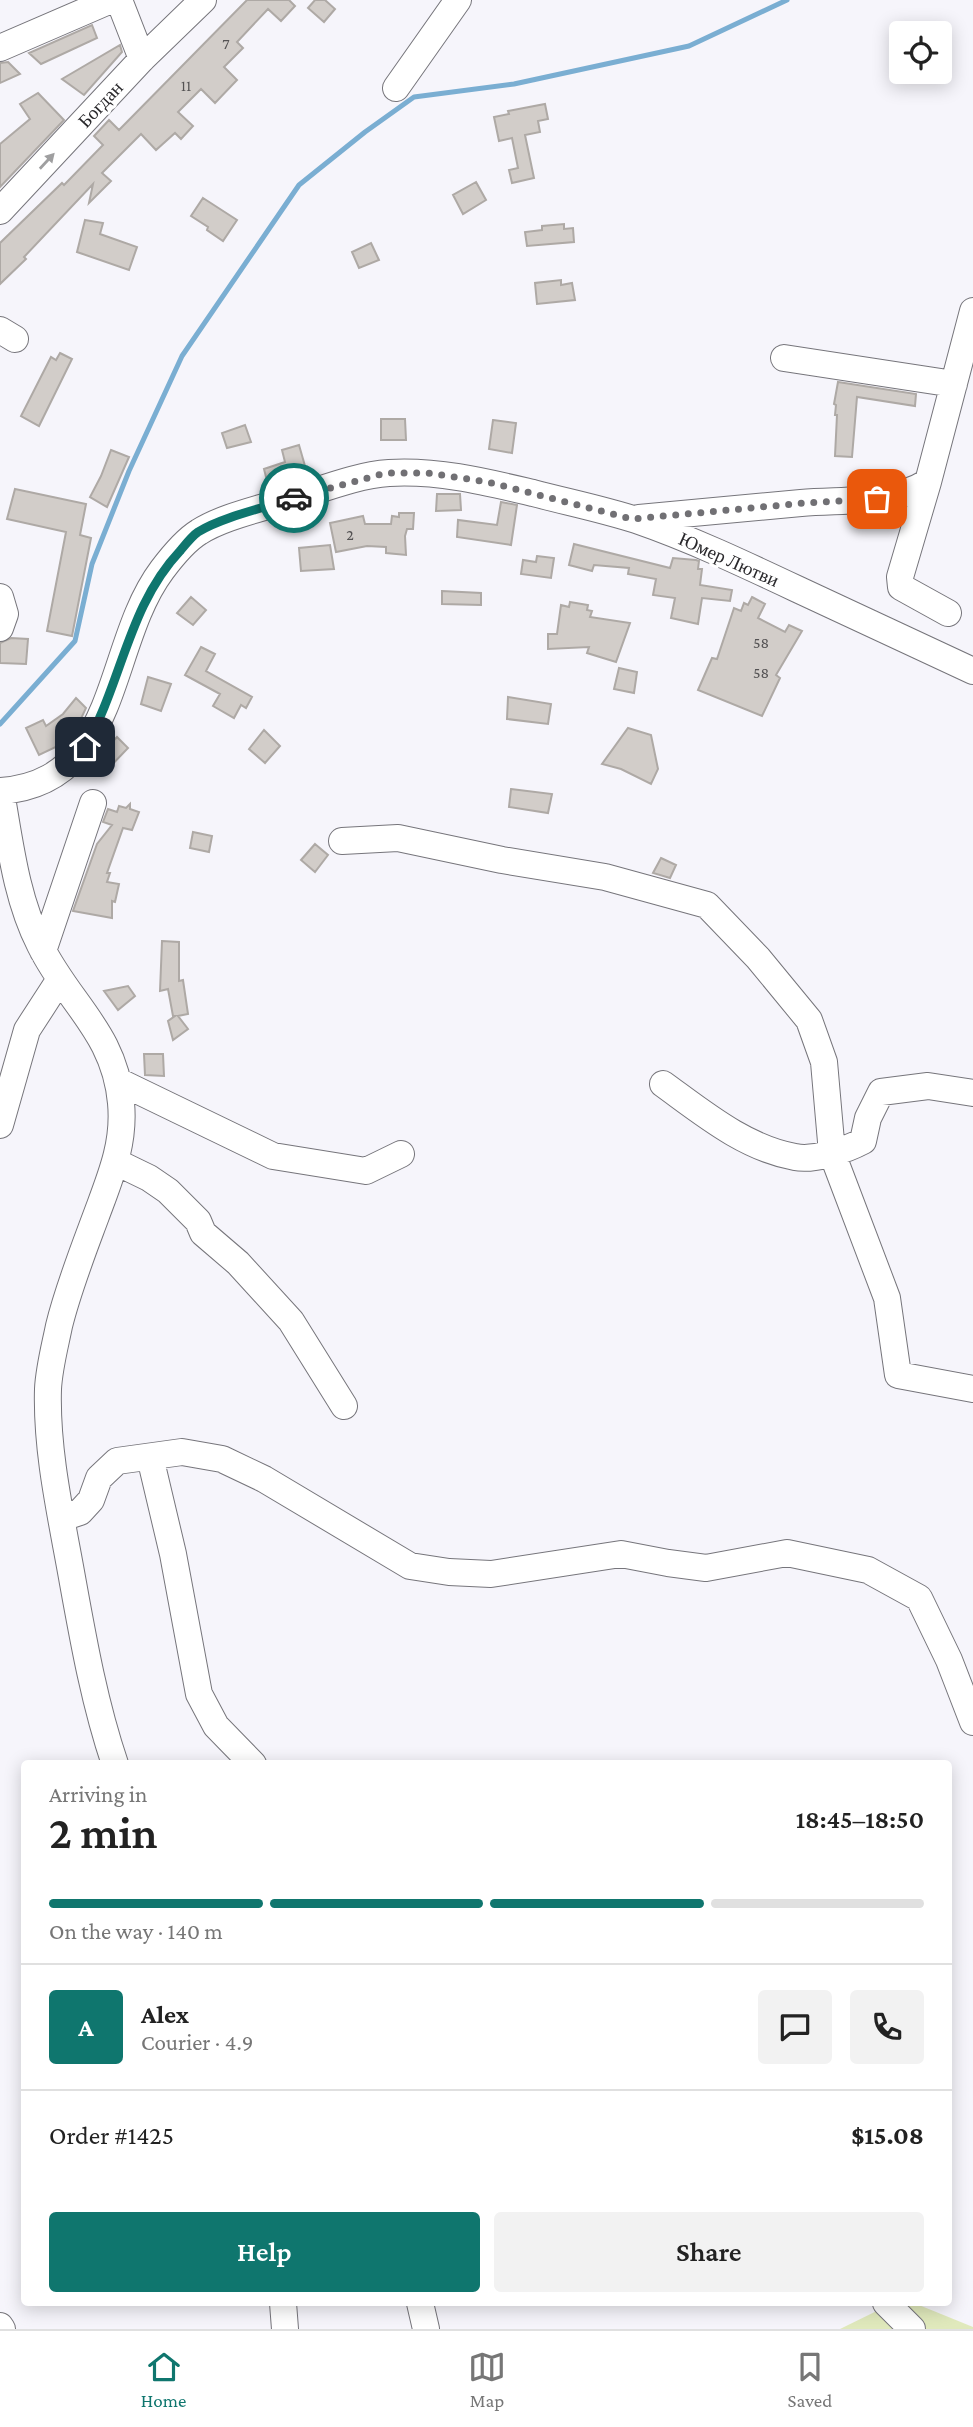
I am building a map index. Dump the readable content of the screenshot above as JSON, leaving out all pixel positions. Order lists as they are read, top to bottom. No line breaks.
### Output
{"streets":{"street":["Богдан","Юмер Лютви"]},"house_numbers":["7","11","2","58","58"],"page":{"heading":["2 min","Arriving in","18:45–18:50"],"panel":["Alex","Courier · 4.9","Order #1425","$15.08"],"bar":"On the way · 140 m","round":"A","buttons":["Help","Share"],"tabs":["Home","Map","Saved"]}}
